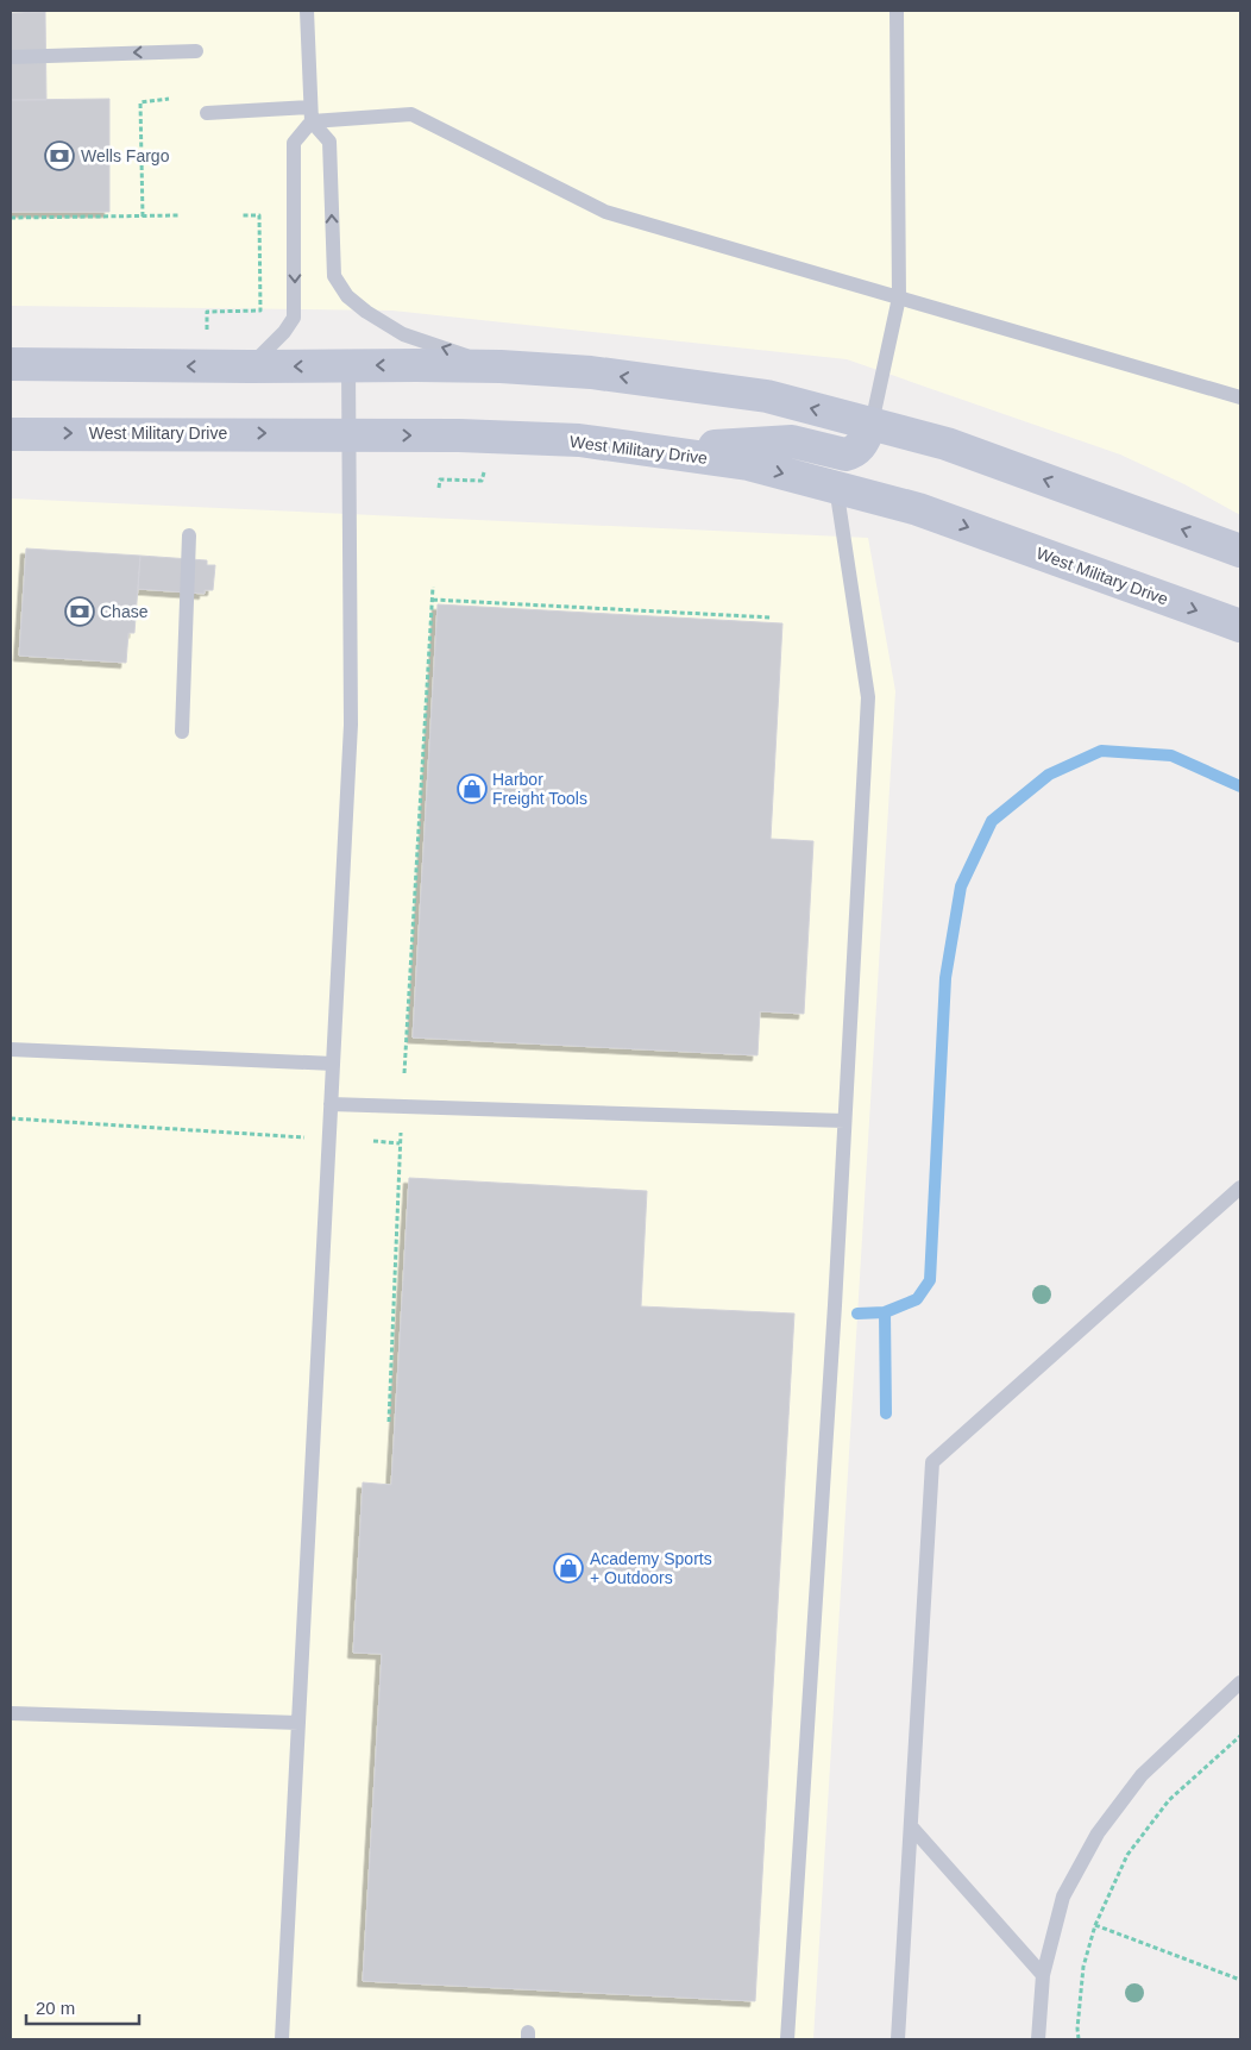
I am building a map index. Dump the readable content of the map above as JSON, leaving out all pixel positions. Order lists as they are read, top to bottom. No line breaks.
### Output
{"streets":{"main road":["West Military Drive"]},"places":{"bank":["Wells Fargo","Chase"],"shop":["Harbor Freight Tools","Academy Sports + Outdoors"]},"scale_bar":"20 m"}
